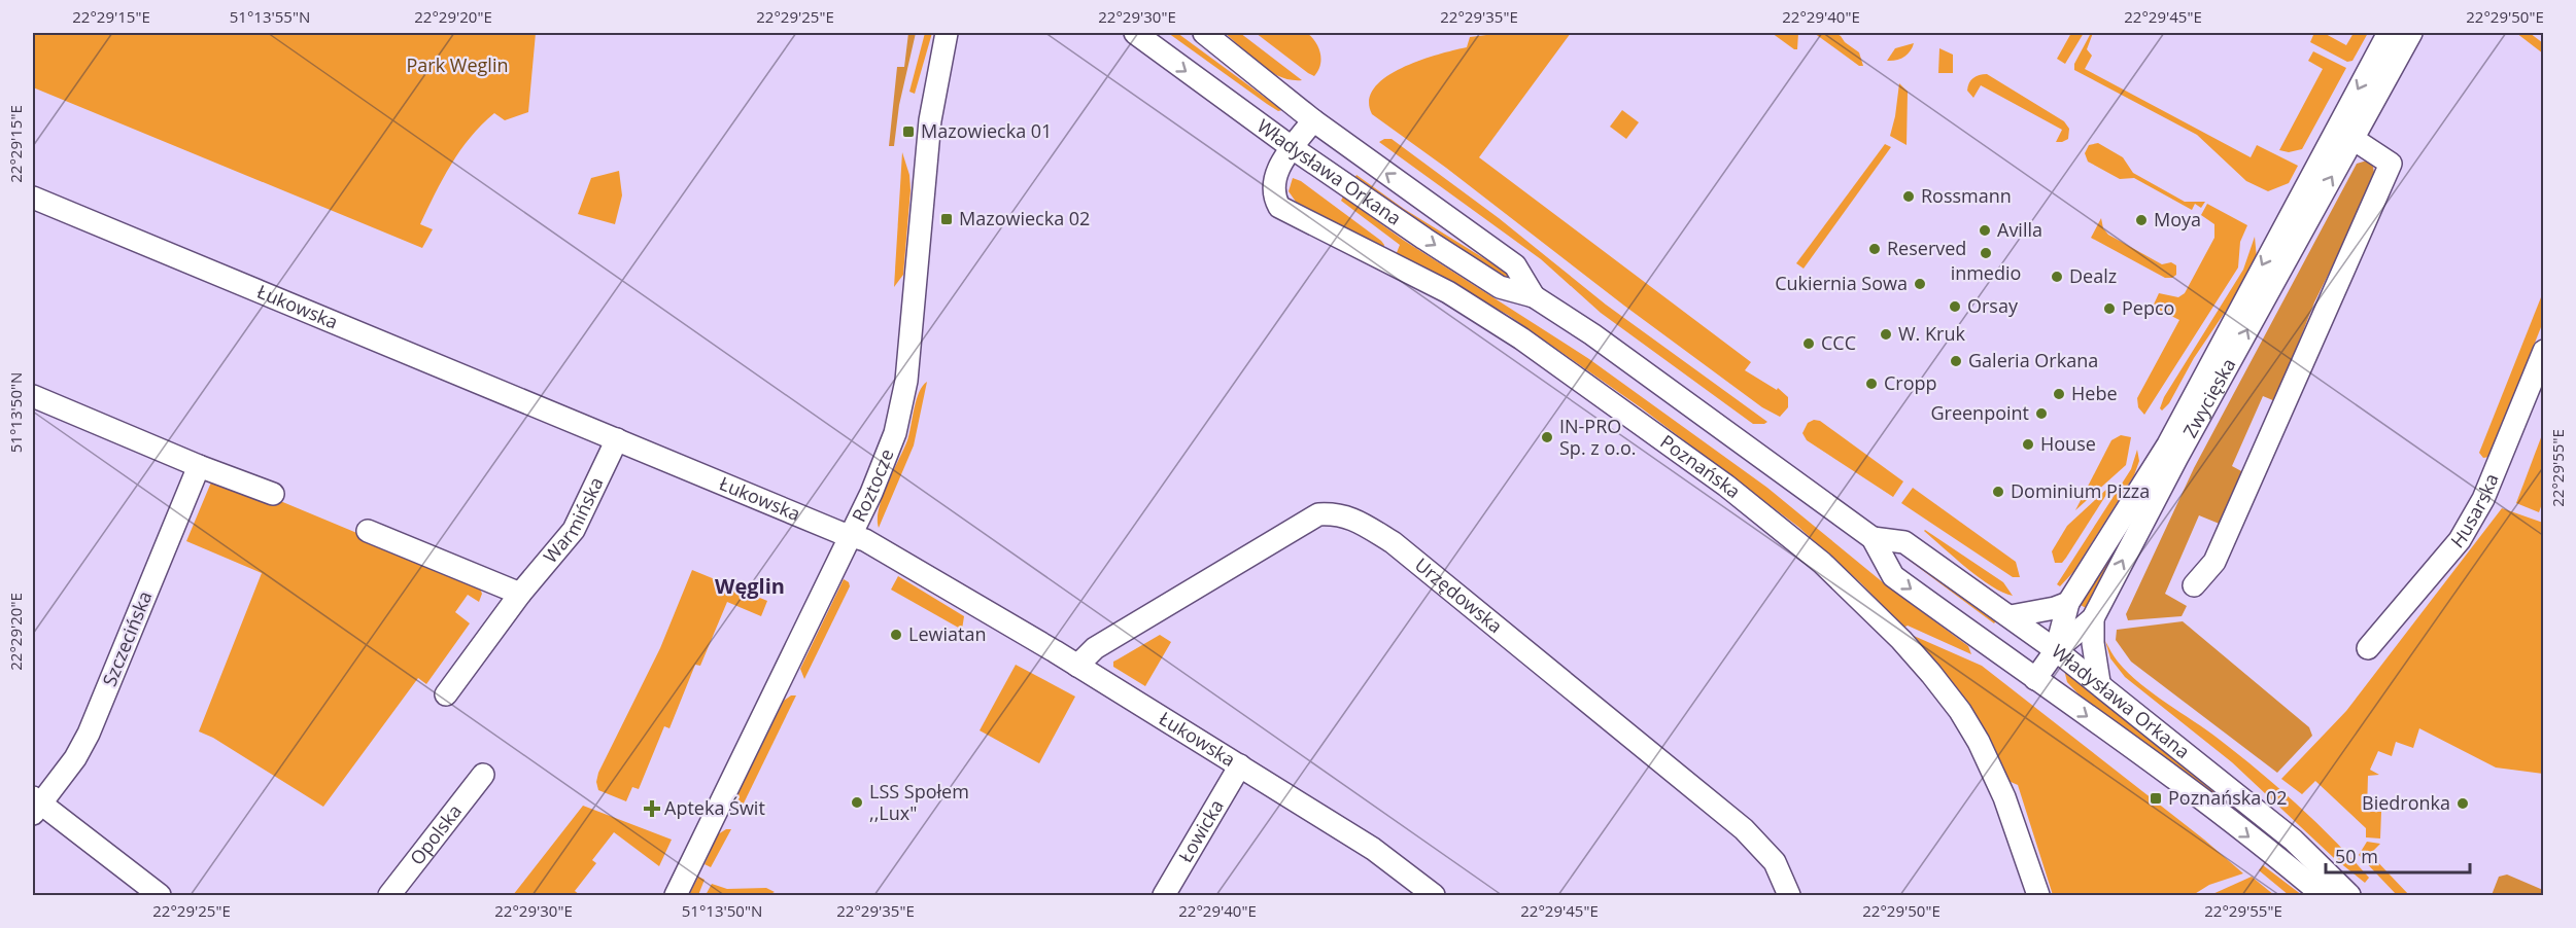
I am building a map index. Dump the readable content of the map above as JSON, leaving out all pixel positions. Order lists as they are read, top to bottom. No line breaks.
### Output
{"streets":{"street":["Władysława Orkana","Łukowska","Zwycięska","Poznańska","Roztocze","Husarska","Warmińska","Urzędowska","Szczecińska","Łowicka","Opolska"]},"crossings":[["Władysława Orkana","Zwycięska"],["Władysława Orkana","Poznańska"],["Łukowska","Roztocze"],["Łukowska","Warmińska"],["Łukowska","Urzędowska"],["Łukowska","Łowicka"]],"districts":["Węglin"],"parks":["Park Weglin"],"places":{"transit":["Mazowiecka 01","Mazowiecka 02","Poznańska 02"],"other":["Rossmann","Moya","Avilla","Reserved","inmedio","Dealz","Cukiernia Sowa","Orsay","Pepco","W. Kruk","CCC","Galeria Orkana","Cropp","Hebe","Greenpoint","IN-PRO Sp. z o.o.","House","Dominium Pizza","Lewiatan","LSS Społem ,,Lux\"","Biedronka"],"health":["Apteka Świt"]},"scale_bar":"50 m","coordinates":["22°29'15\"E","51°13'55\"N","22°29'20\"E","22°29'25\"E","22°29'30\"E","22°29'35\"E","22°29'40\"E","22°29'45\"E","22°29'50\"E","51°13'50\"N","22°29'55\"E"]}
